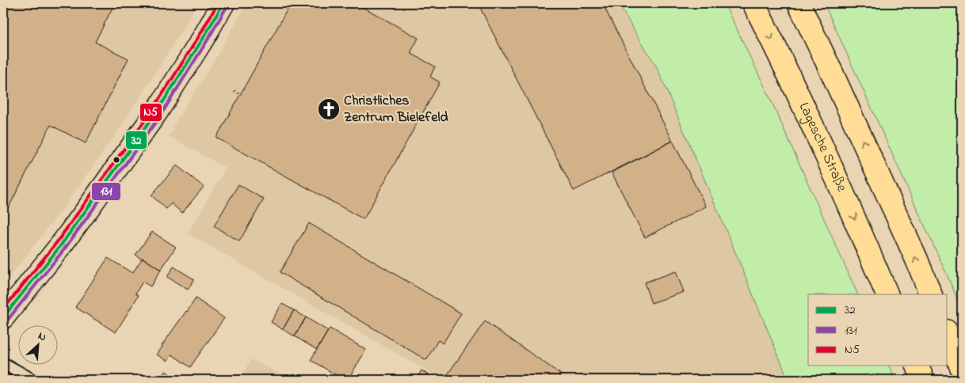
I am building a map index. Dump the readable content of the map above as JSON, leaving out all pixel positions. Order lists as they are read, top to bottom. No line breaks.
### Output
{"streets":{"highway":["Lagesche Straße"]},"places":{"church":["Christliches Zentrum Bielefeld"]},"lines":["transit line 32","transit line N5","transit line 131"],"legend":["32","131","N5"],"north":"top right"}
